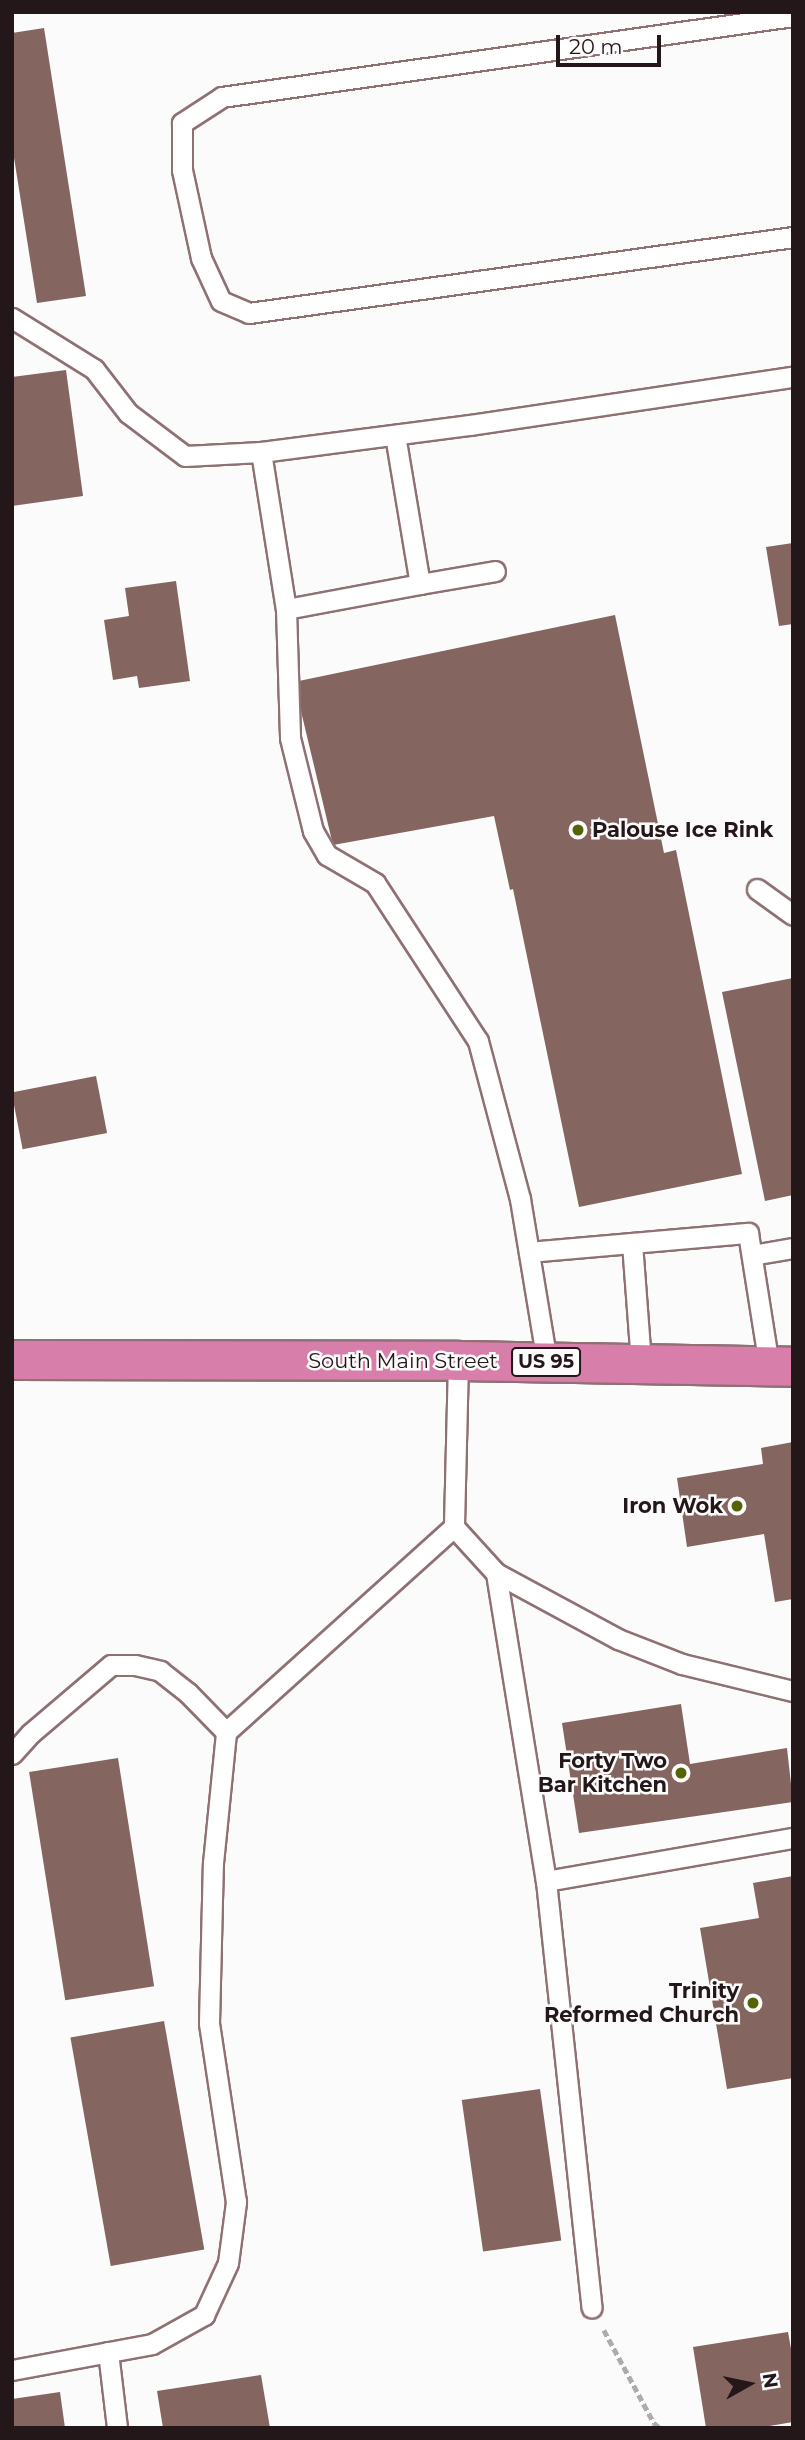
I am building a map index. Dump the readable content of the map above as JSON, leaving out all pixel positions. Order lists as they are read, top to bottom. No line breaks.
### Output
{"streets":{"highway":["South Main Street","US 95"]},"places":["Palouse Ice Rink","Iron Wok","Forty Two Bar Kitchen","Trinity Reformed Church"],"scale_bar":"20 m","north":"right"}
